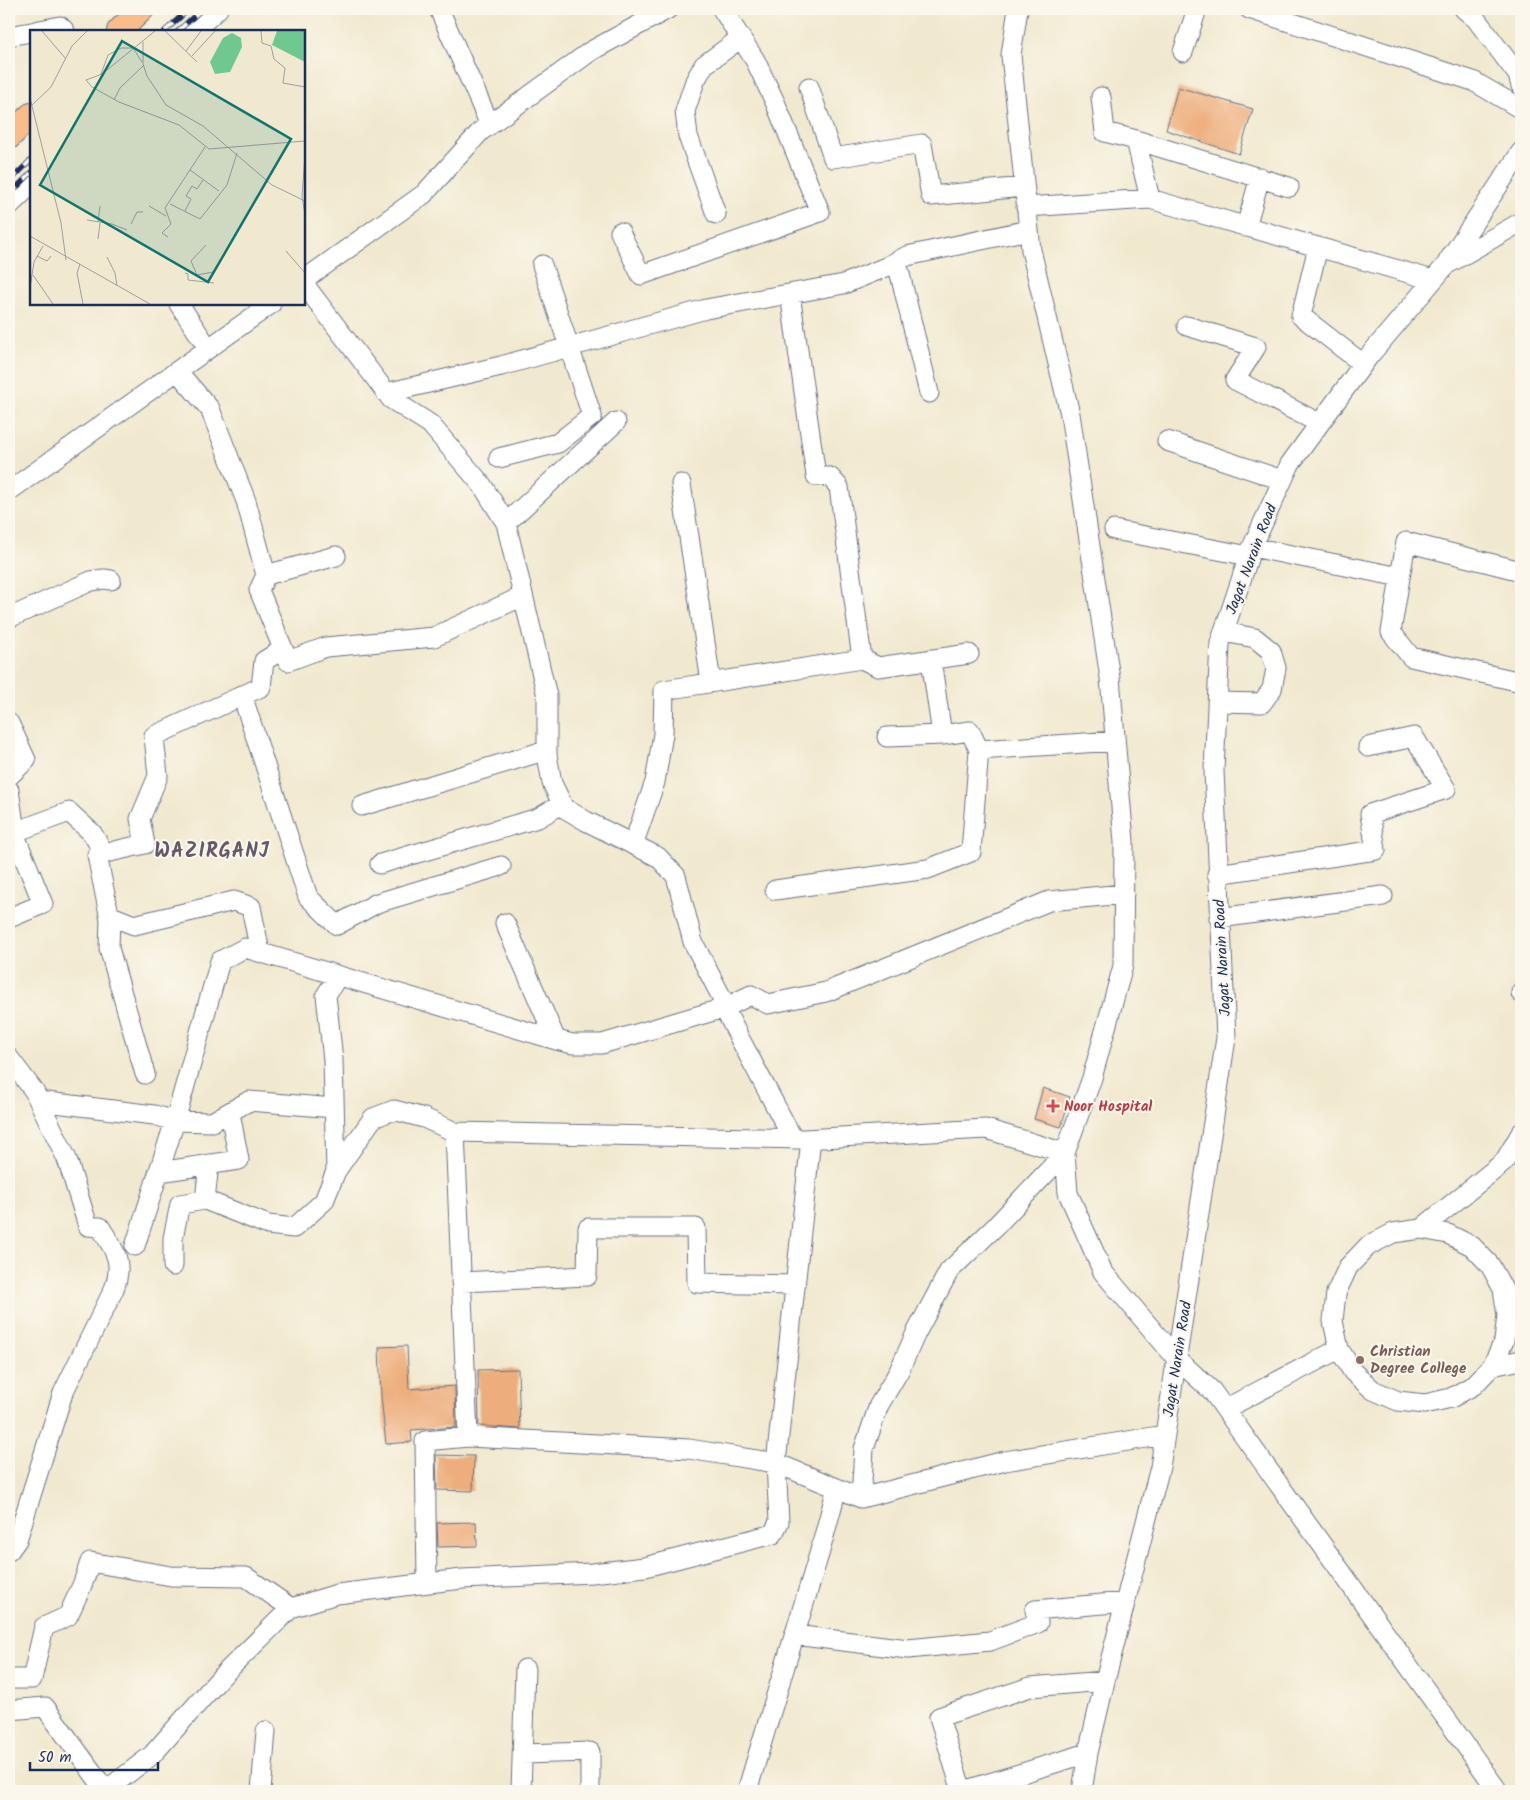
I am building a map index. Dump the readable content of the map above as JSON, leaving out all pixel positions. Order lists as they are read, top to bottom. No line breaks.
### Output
{"streets":{"street":["Jagat Narain Road"]},"districts":["WAZIRGANJ"],"places":{"health":["Noor Hospital"],"other":["Christian Degree College"]},"scale_bar":"50 m"}
